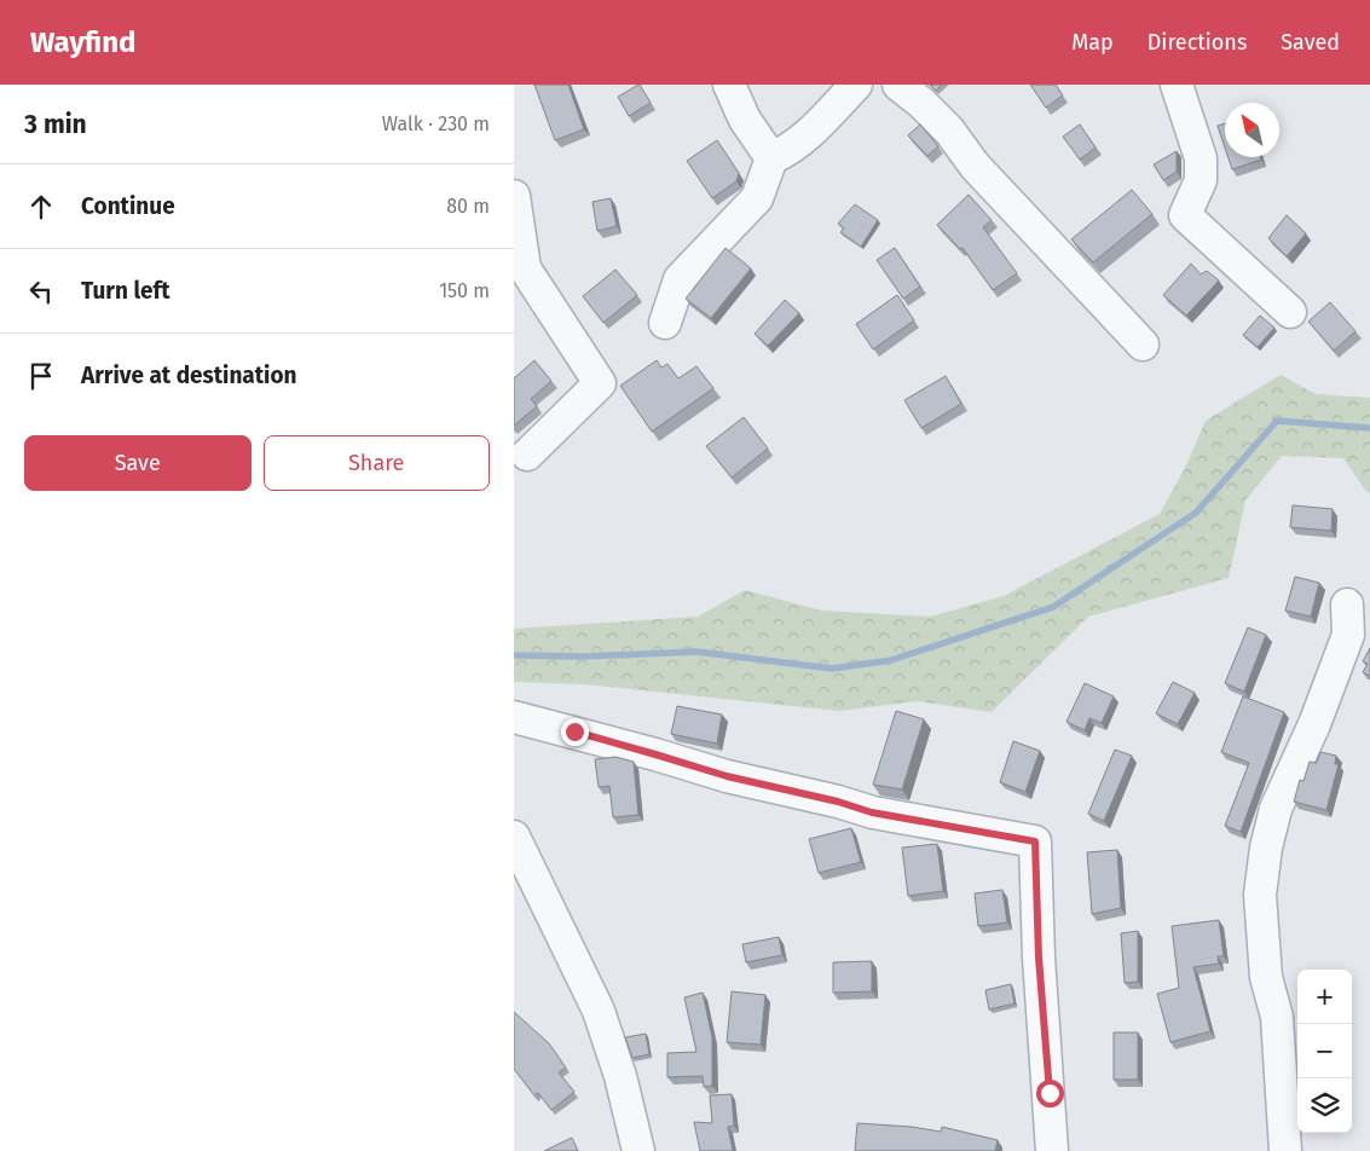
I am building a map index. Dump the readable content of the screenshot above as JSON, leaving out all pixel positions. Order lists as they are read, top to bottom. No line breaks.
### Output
{"north":"top left","page":{"header":"Wayfind","nav":["Map","Directions","Saved"],"heading":["3 min","Walk · 230 m"],"list":[["Continue","80 m"],["Turn left","150 m"],"Arrive at destination"],"buttons":["Save","Share"],"map_buttons":["+","−"]}}
